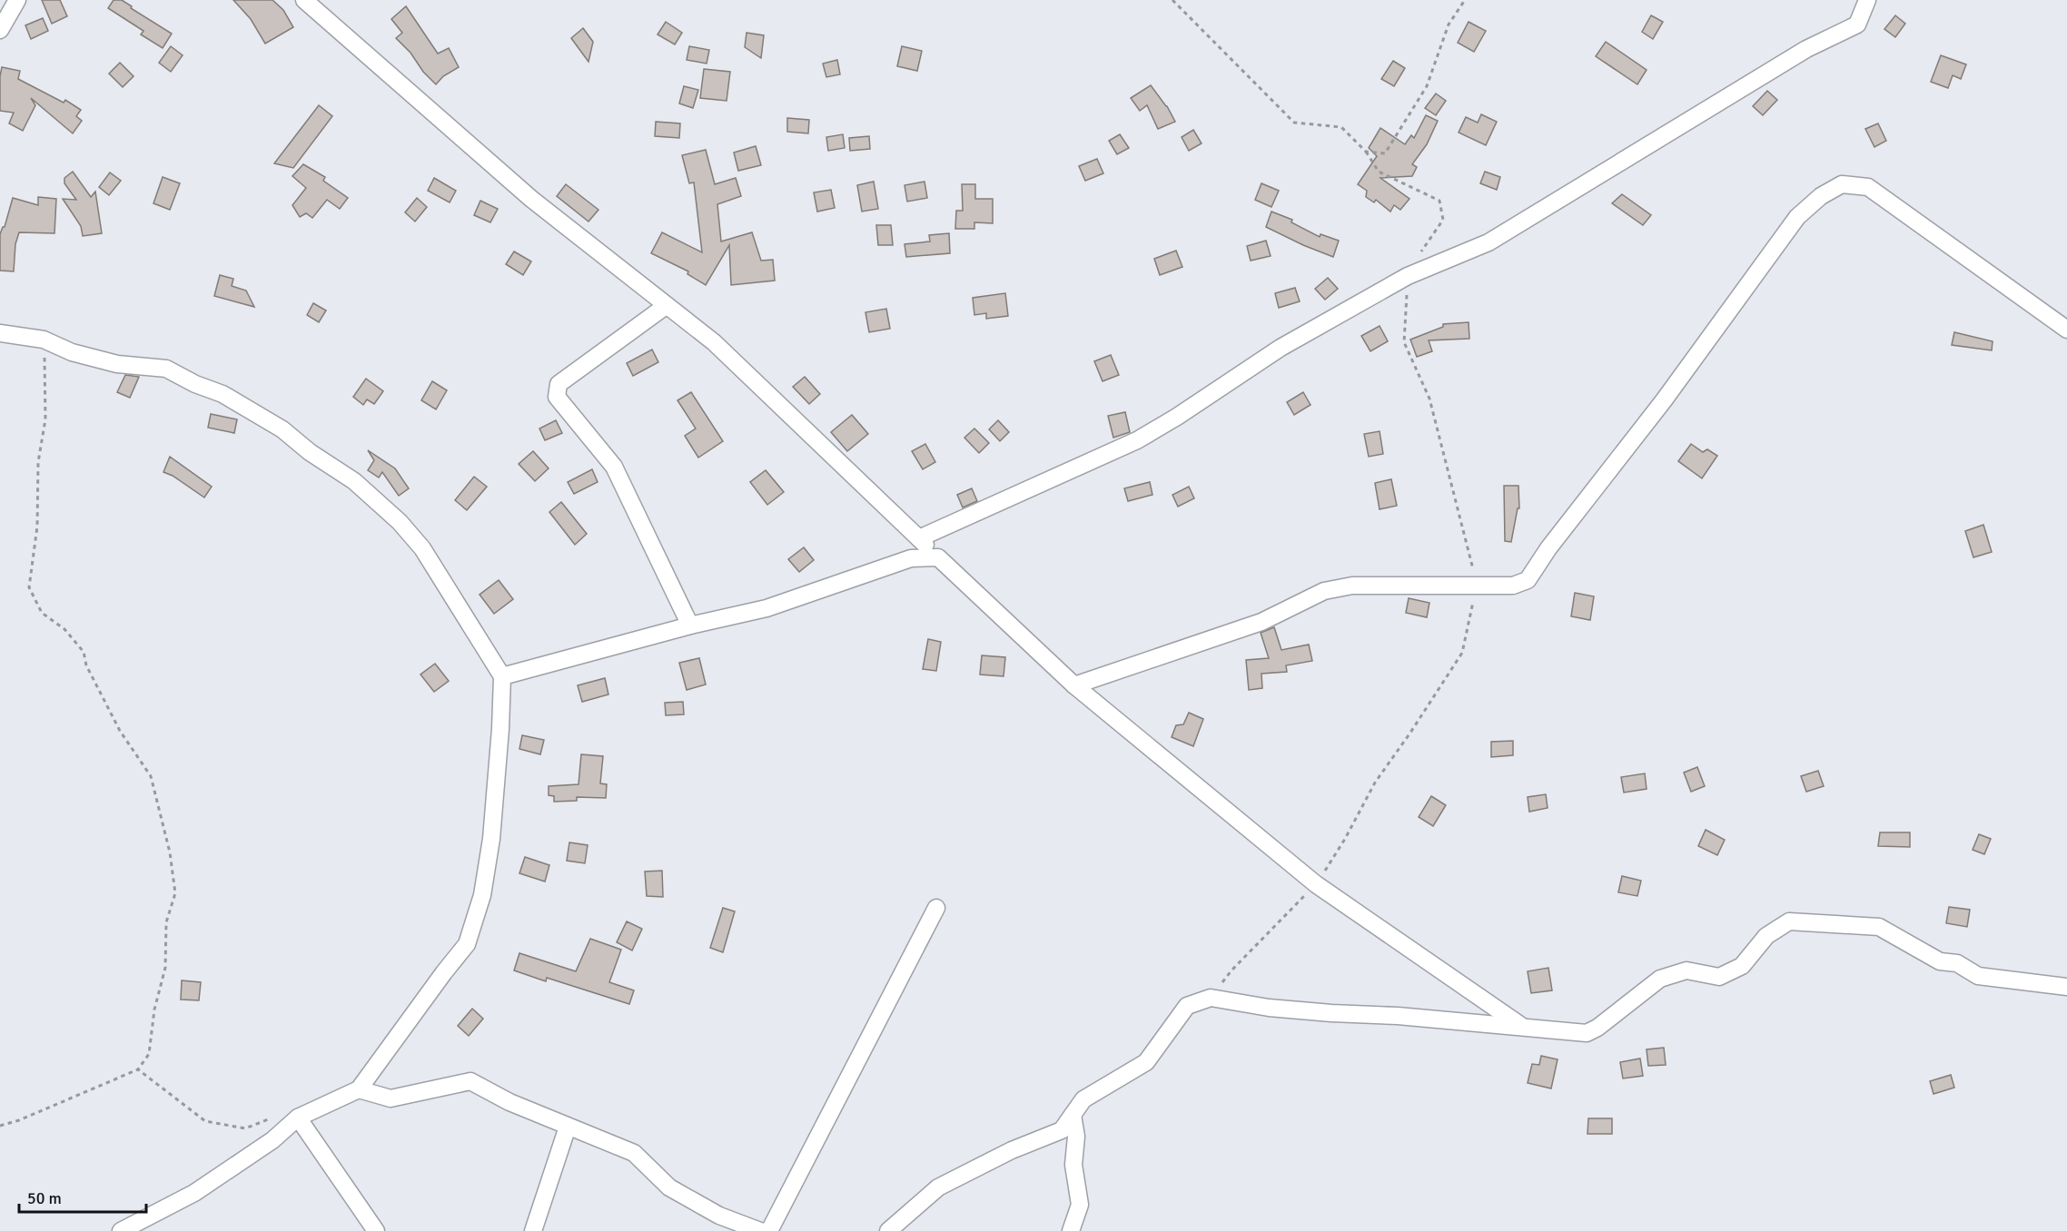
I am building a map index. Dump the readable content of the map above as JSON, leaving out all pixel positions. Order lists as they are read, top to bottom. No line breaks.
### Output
{"scale_bar":"50 m"}
